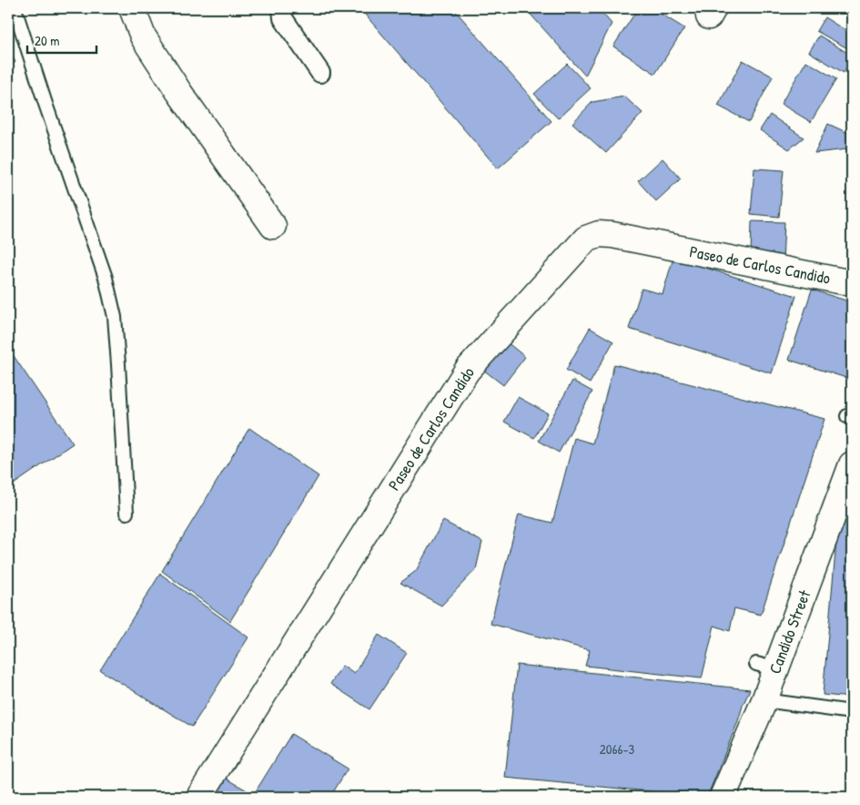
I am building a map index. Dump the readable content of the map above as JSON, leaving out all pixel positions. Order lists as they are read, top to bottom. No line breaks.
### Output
{"streets":{"street":["Paseo de Carlos Candido","Candido Street"]},"house_numbers":["2066-3"],"scale_bar":"20 m"}
